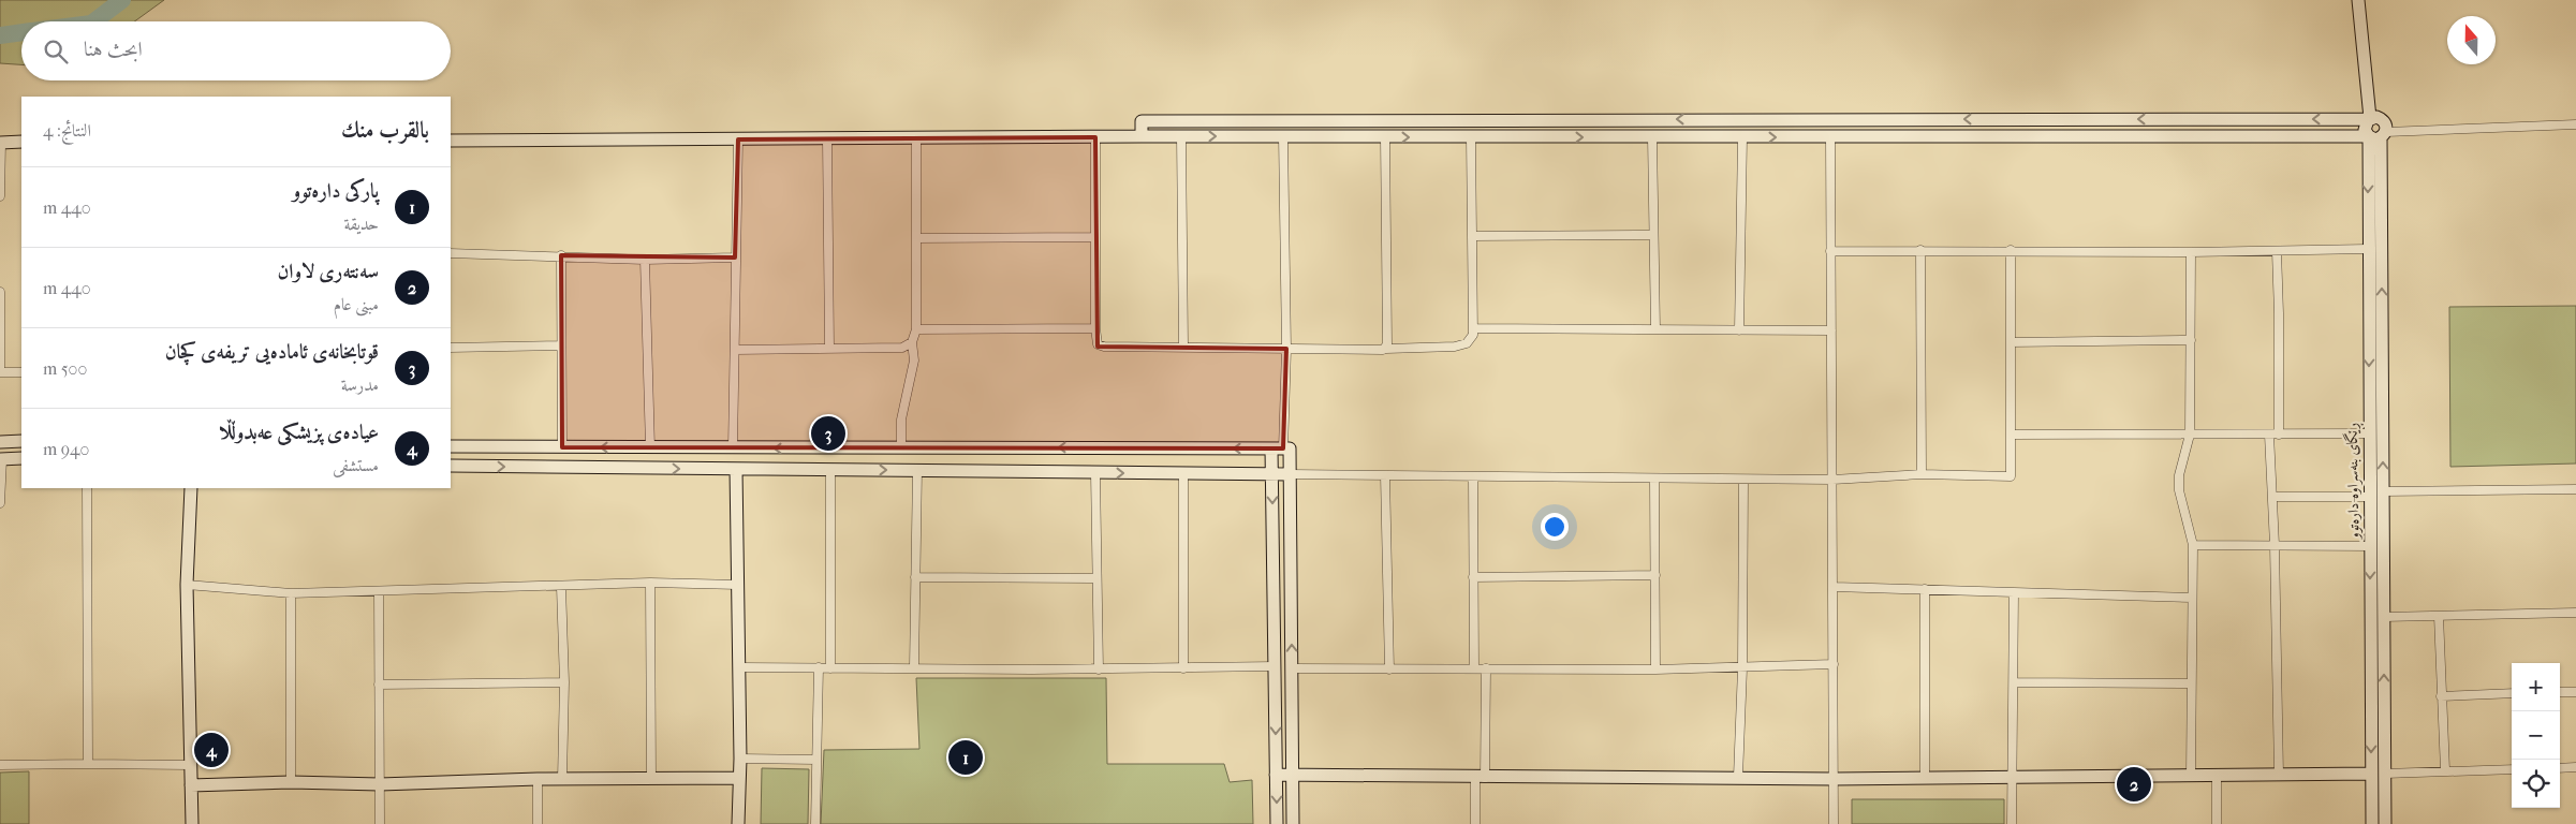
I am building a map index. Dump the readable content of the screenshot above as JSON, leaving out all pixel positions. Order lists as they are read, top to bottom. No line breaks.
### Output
{"streets":{"street":["ڕێگای بنەسراوە-دارەتوو"]},"north":"top","page":{"search":"ابحث هنا","heading":["بالقرب منك","النتائج: 4"],"list":[{"mark":"1","name":"پارکی دارەتوو","note":"حديقة","value":"440 m"},{"mark":"2","name":"سەنتەری لاوان","note":"مبنى عام","value":"440 m"},{"mark":"3","name":"قوتابخانەی ئامادەیی تریفەی کچان","note":"مدرسة","value":"500 m"},{"mark":"4","name":"عیادەی پزیشکی عەبدوڵڵا","note":"مستشفى","value":"940 m"}],"pins":["3","4","1","2"],"map_buttons":["+","−"]}}
